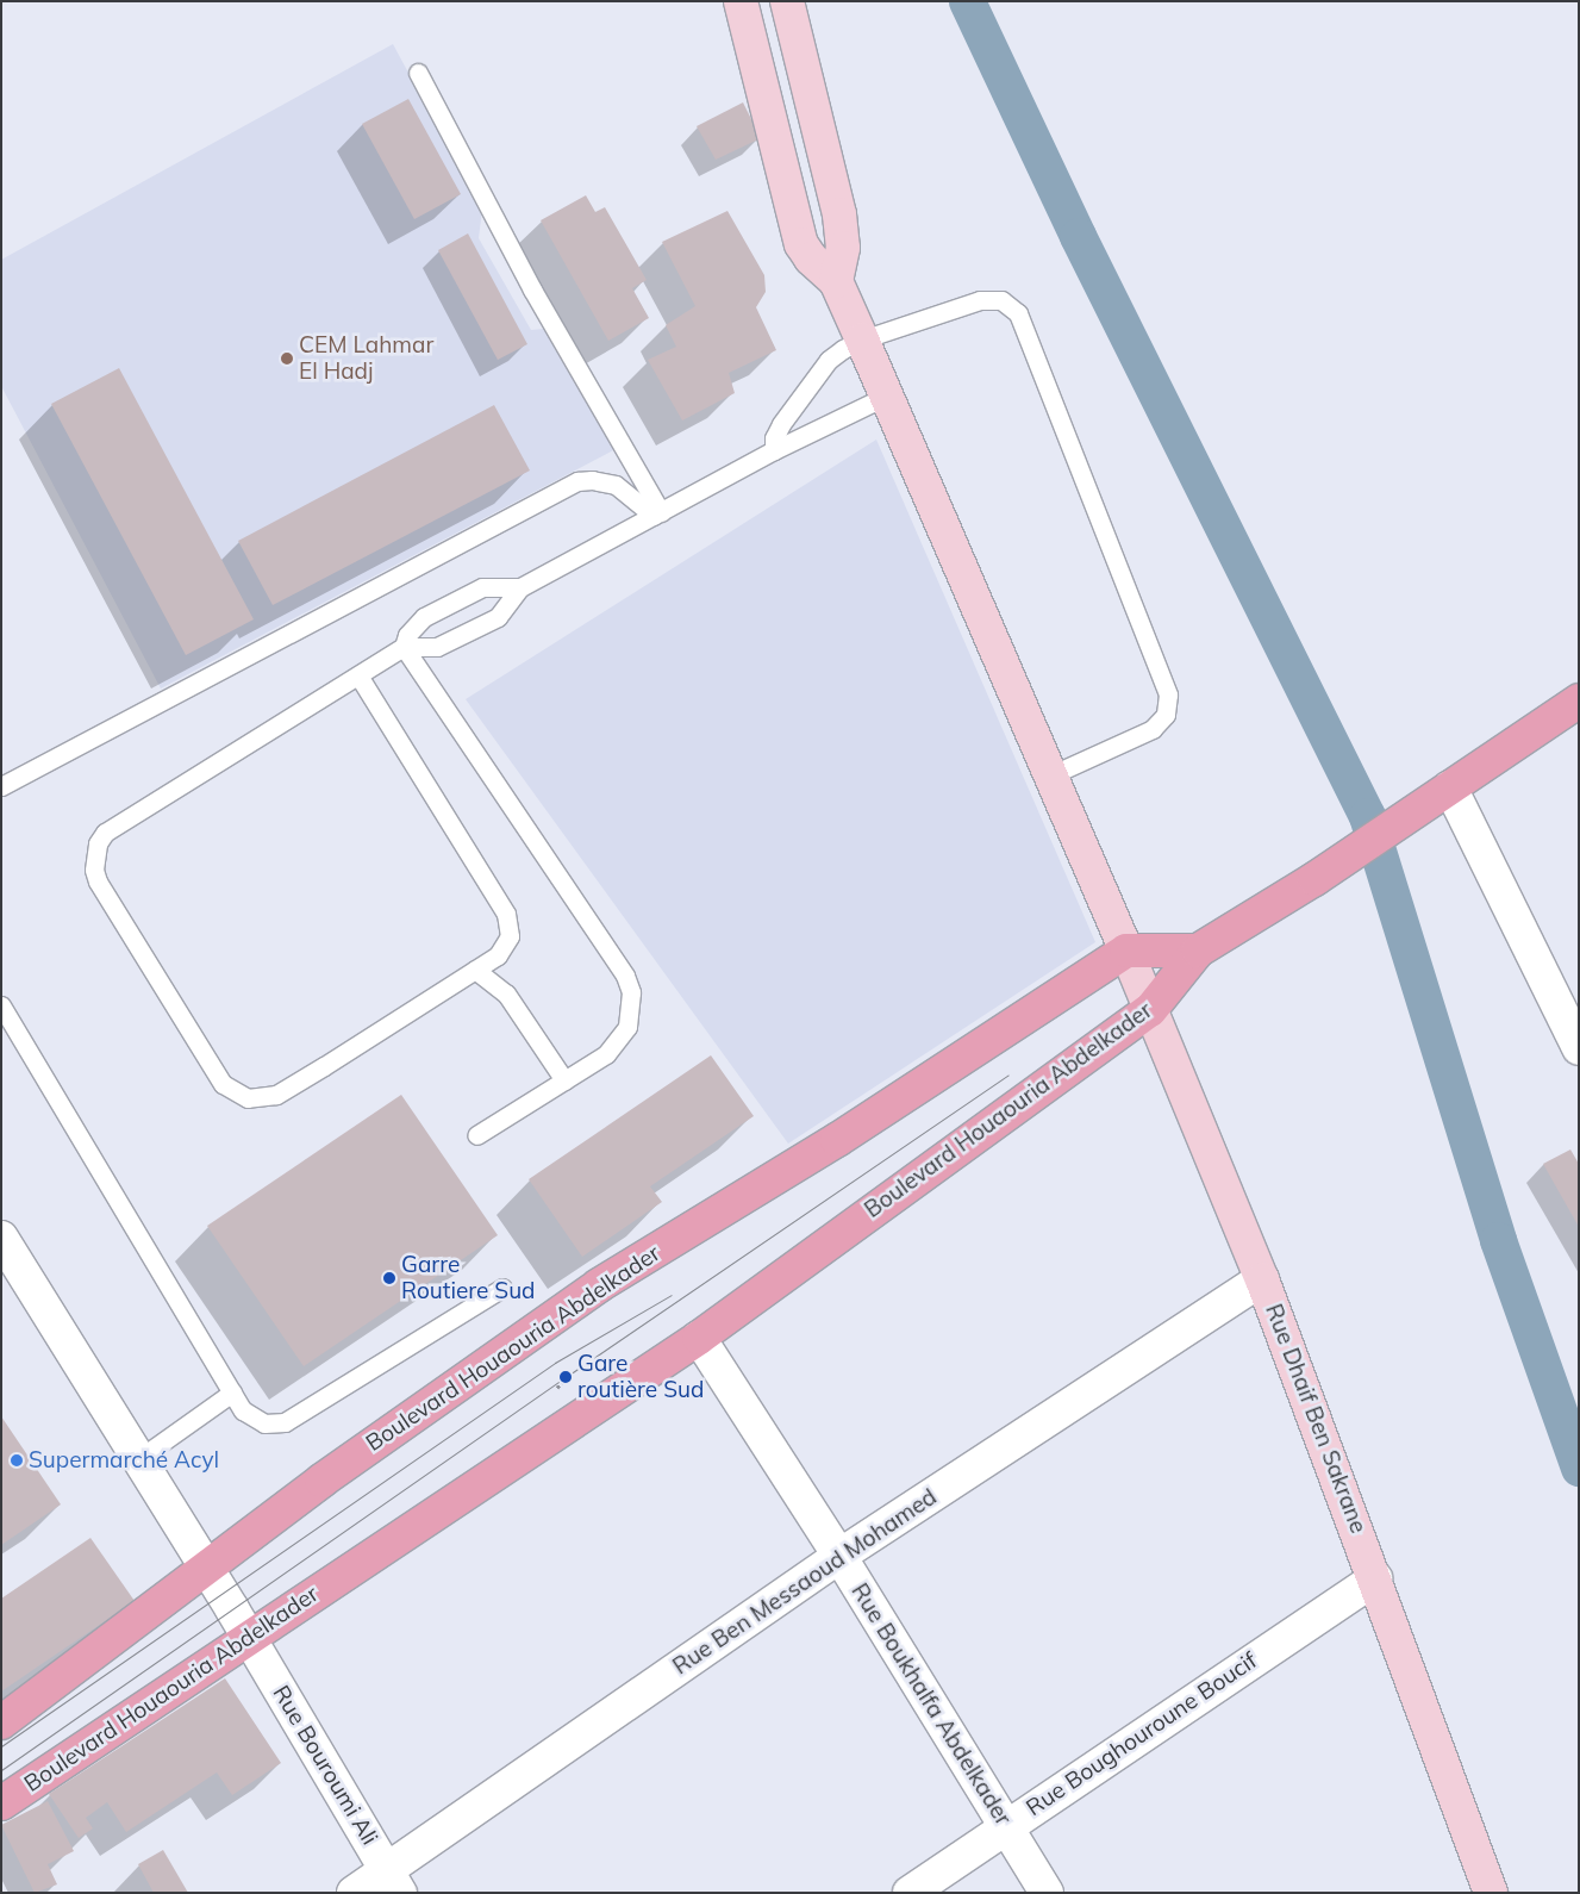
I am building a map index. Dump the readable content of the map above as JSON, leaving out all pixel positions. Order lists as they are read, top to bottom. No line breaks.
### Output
{"streets":{"main road":["Boulevard Houaouria Abdelkader","Rue Dhaif Ben Sakrane"],"street":["Rue Ben Messaoud Mohamed","Rue Boukhalfa Abdelkader","Rue Boughouroune Boucif","Rue Bouroumi Ali"]},"crossings":[["Boulevard Houaouria Abdelkader","Rue Dhaif Ben Sakrane"],["Boulevard Houaouria Abdelkader","Rue Boukhalfa Abdelkader"],["Boulevard Houaouria Abdelkader","Rue Bouroumi Ali"],["Rue Dhaif Ben Sakrane","Rue Ben Messaoud Mohamed"],["Rue Dhaif Ben Sakrane","Rue Boughouroune Boucif"],["Rue Ben Messaoud Mohamed","Rue Boukhalfa Abdelkader"],["Rue Ben Messaoud Mohamed","Rue Bouroumi Ali"],["Rue Boukhalfa Abdelkader","Rue Boughouroune Boucif"]],"places":["CEM Lahmar El Hadj","Garre Routiere Sud","Gare routière Sud","Supermarché Acyl"]}
